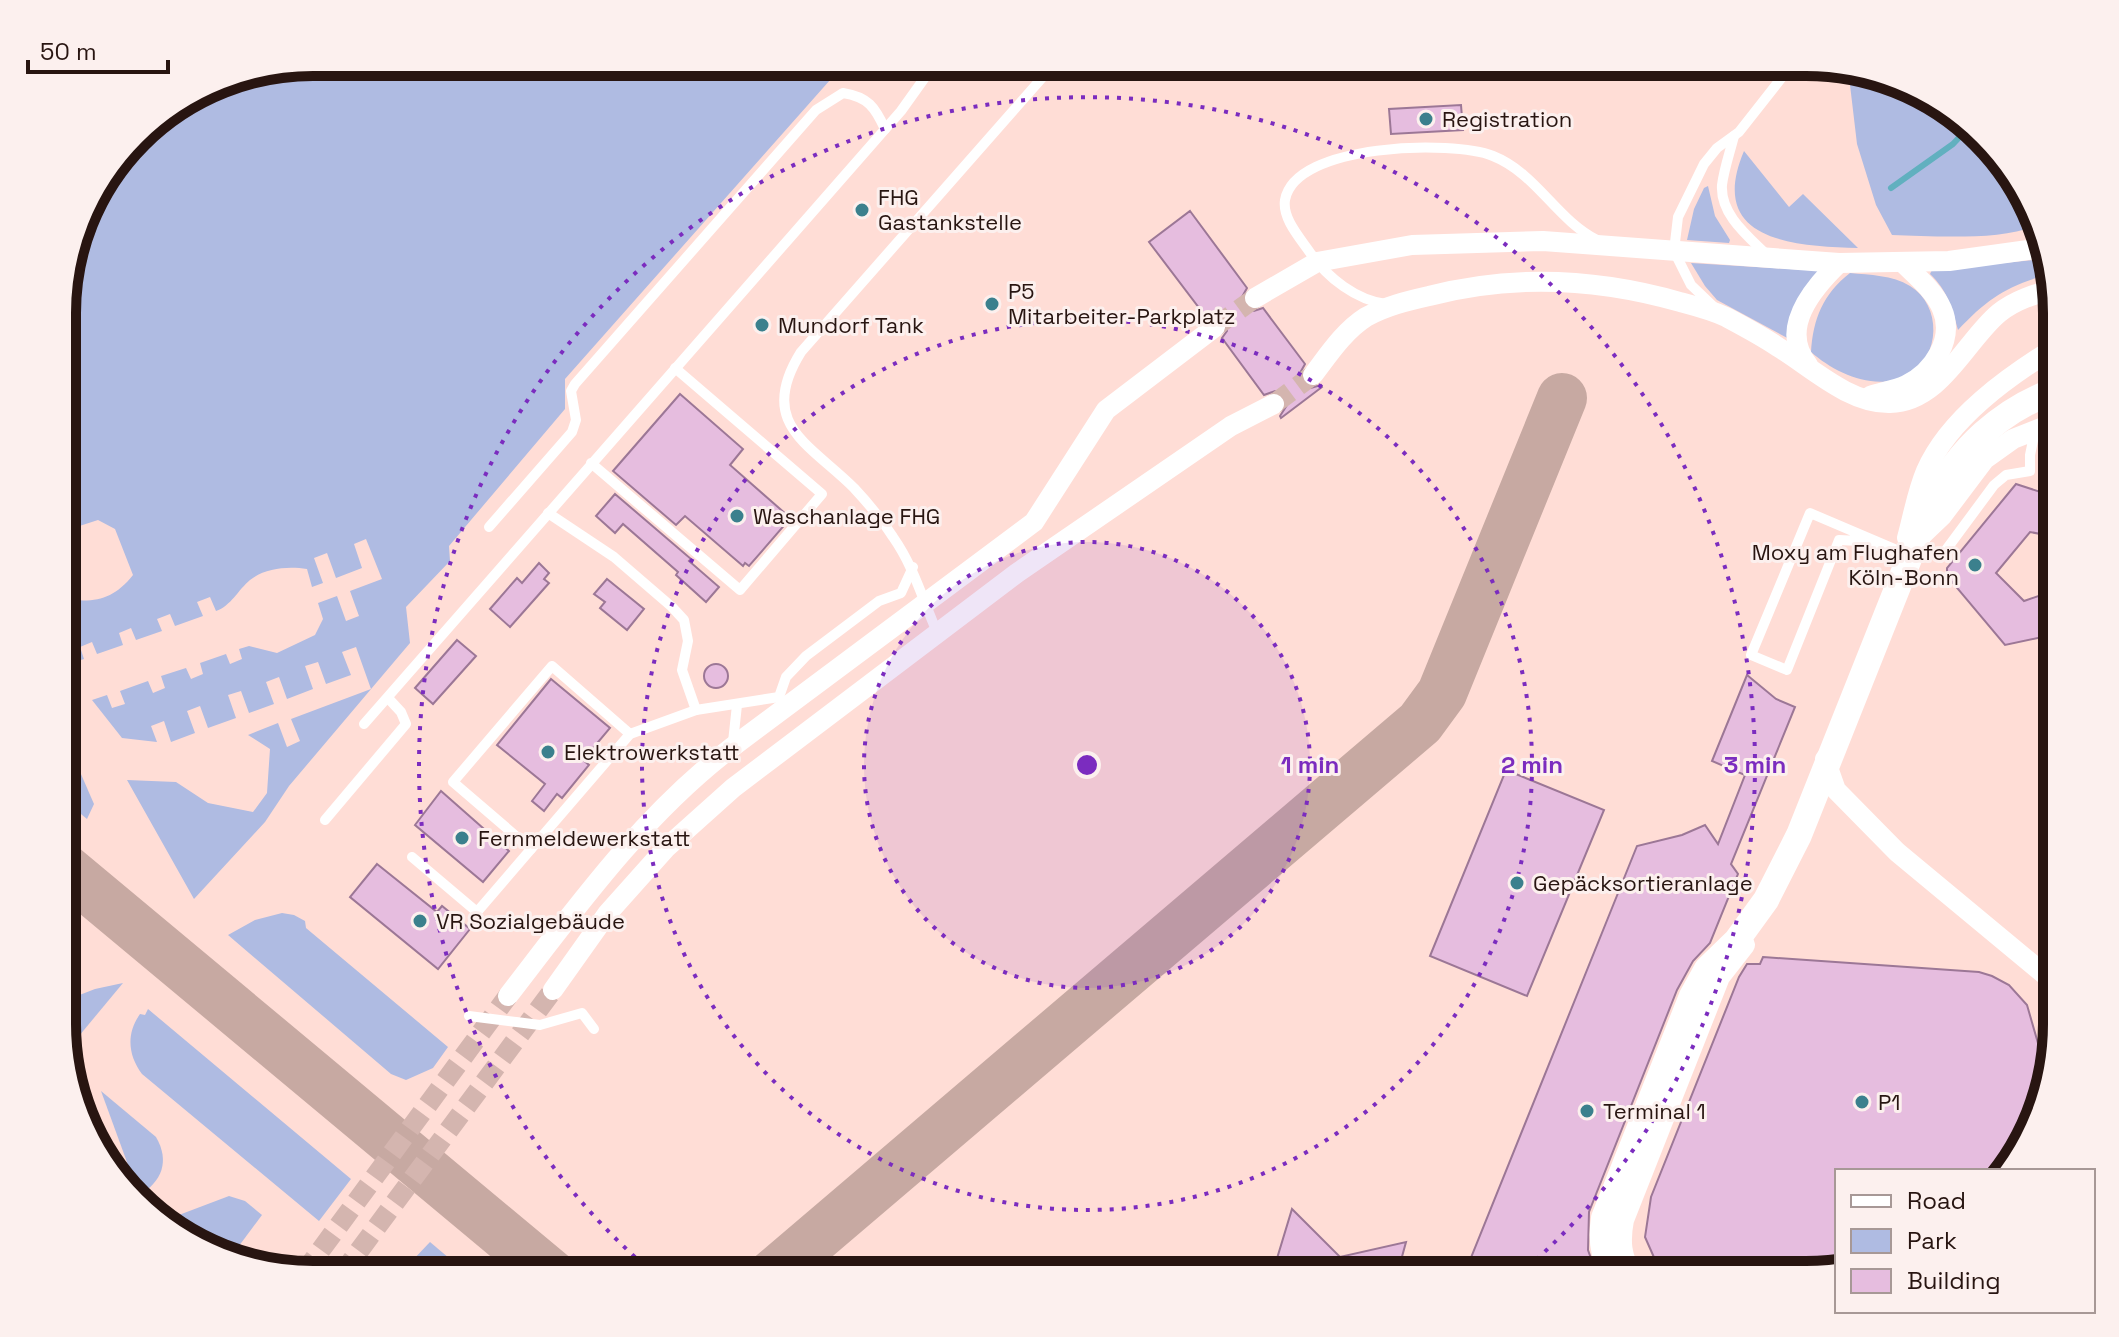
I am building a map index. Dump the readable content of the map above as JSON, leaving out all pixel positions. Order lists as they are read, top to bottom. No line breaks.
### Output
{"places":["Registration","FHG Gastankstelle","P5 Mitarbeiter-Parkplatz","Mundorf Tank","Waschanlage FHG","Moxy am Flughafen Köln-Bonn","Elektrowerkstatt","Fernmeldewerkstatt","Gepäcksortieranlage","VR Sozialgebäude","P1","Terminal 1"],"legend":["Road","Park","Building"],"scale_bar":"50 m","rings":["1 min","2 min","3 min"]}
